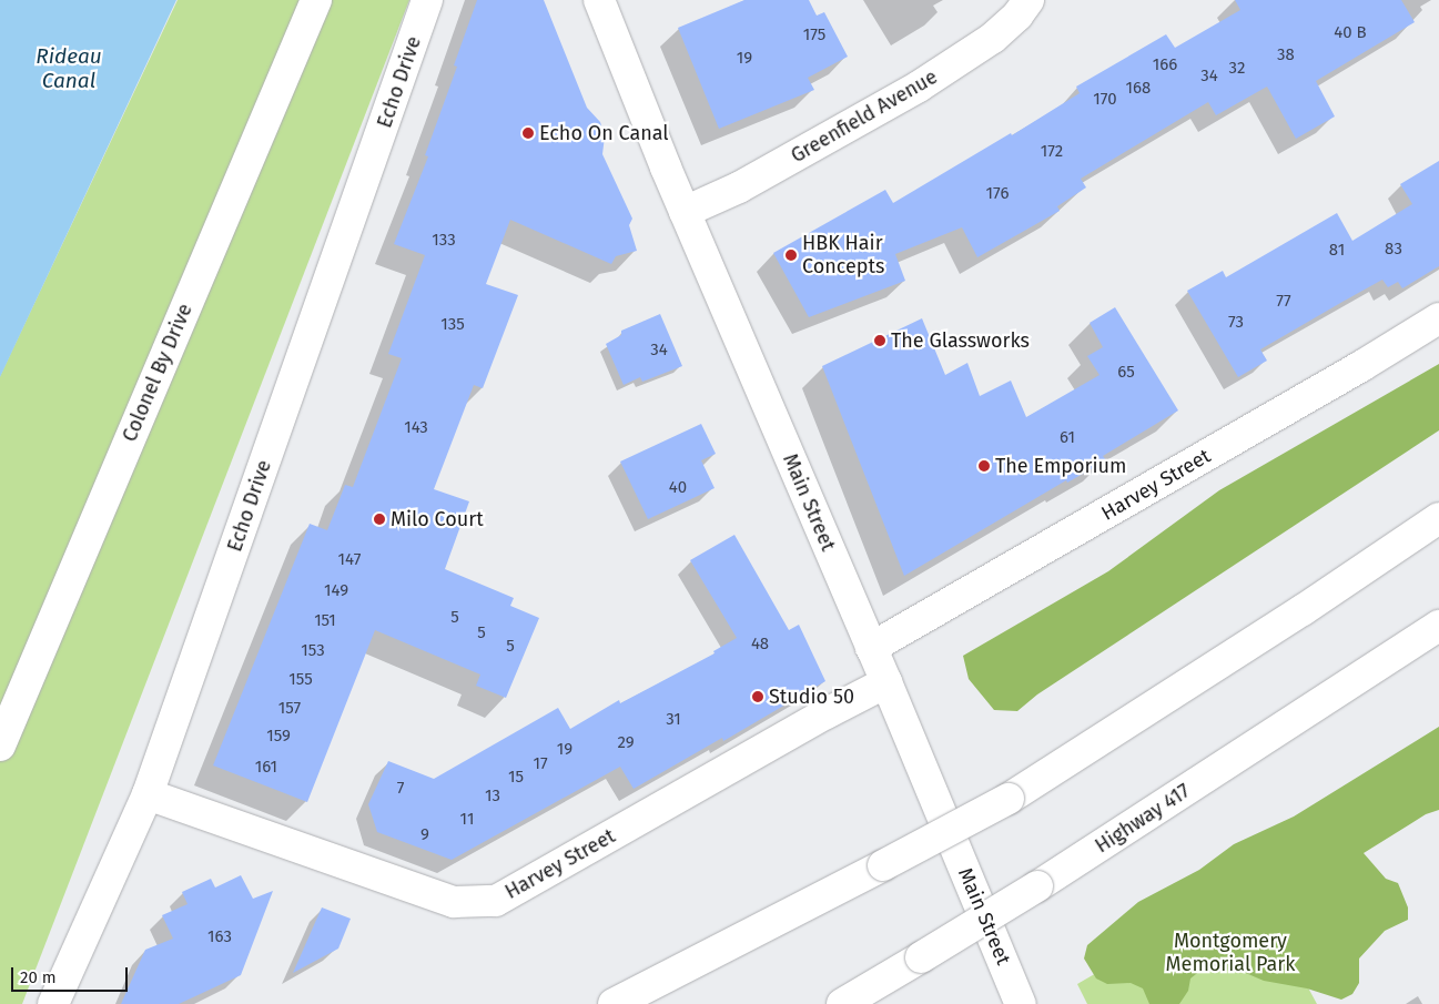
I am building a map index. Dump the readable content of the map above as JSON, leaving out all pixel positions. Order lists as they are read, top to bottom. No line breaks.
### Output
{"streets":{"main road":["Echo Drive","Greenfield Avenue","Colonel By Drive","Harvey Street","Main Street","Highway 417"]},"crossings":[["Echo Drive","Harvey Street"],["Greenfield Avenue","Main Street"],["Harvey Street","Main Street"]],"water":["Rideau Canal"],"parks":["Montgomery Memorial Park"],"places":["Echo On Canal","HBK Hair Concepts","The Glassworks","The Emporium","Milo Court","Studio 50"],"house_numbers":["40 B","175","38","19","166","32","34","168","170","172","176","133","83","81","77","73","135","34","65","143","61","40","147","149","5","151","5","48","5","153","155","157","31","159","29","19","17","161","15","7","13","11","9","163"],"scale_bar":"20 m"}
